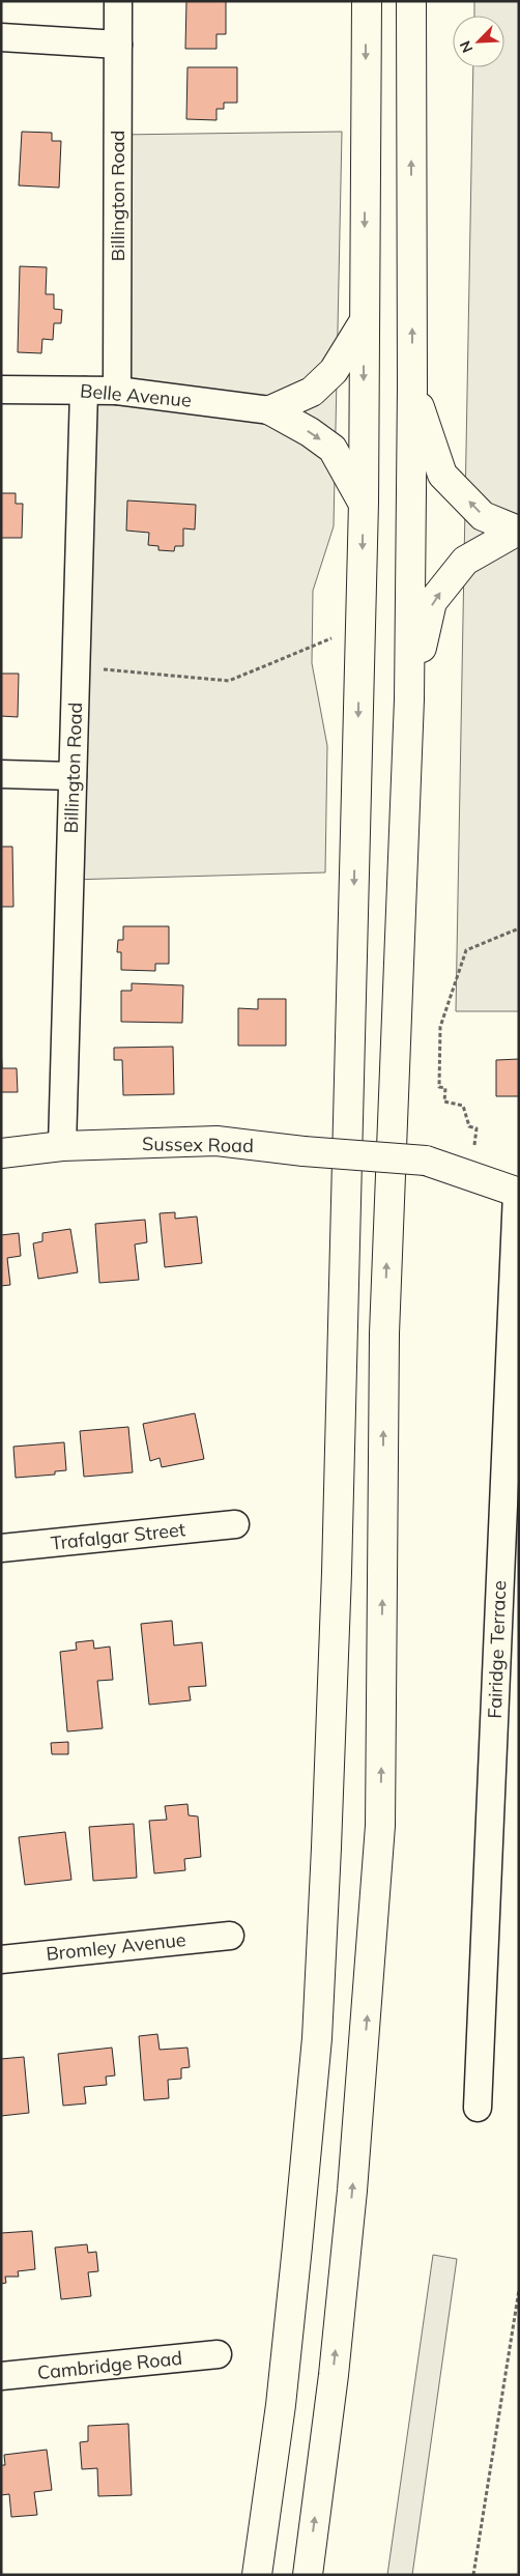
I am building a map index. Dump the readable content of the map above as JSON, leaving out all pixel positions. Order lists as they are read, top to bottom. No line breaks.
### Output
{"streets":{"main road":["Sussex Road"],"street":["Billington Road","Belle Avenue","Trafalgar Street","Fairidge Terrace","Bromley Avenue","Cambridge Road"]},"crossings":[["Billington Road","Belle Avenue"],["Billington Road","Sussex Road"],["Sussex Road","Fairidge Terrace"]],"north":"bottom left"}
